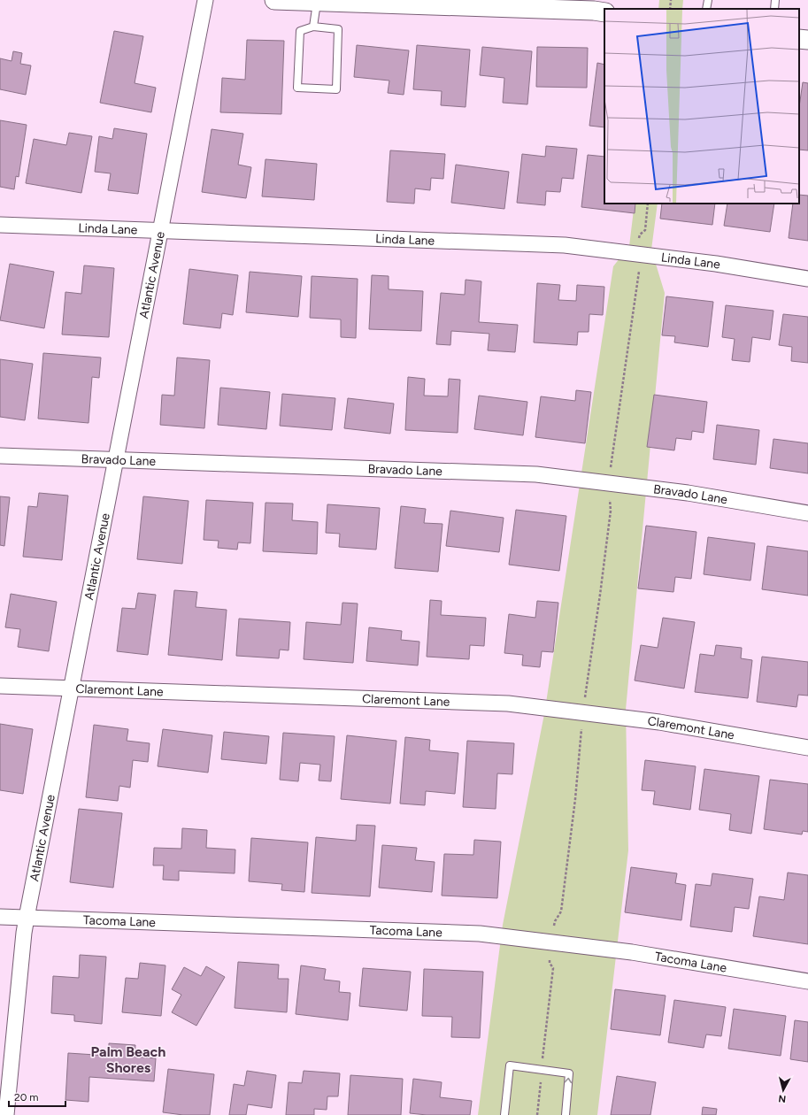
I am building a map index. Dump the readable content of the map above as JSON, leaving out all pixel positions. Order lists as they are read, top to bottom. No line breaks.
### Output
{"streets":{"street":["Linda Lane","Atlantic Avenue","Bravado Lane","Claremont Lane","Tacoma Lane"]},"crossings":[["Linda Lane","Atlantic Avenue"],["Atlantic Avenue","Bravado Lane"],["Atlantic Avenue","Claremont Lane"],["Atlantic Avenue","Tacoma Lane"]],"districts":["Palm Beach Shores"],"scale_bar":"20 m","north":"bottom"}
